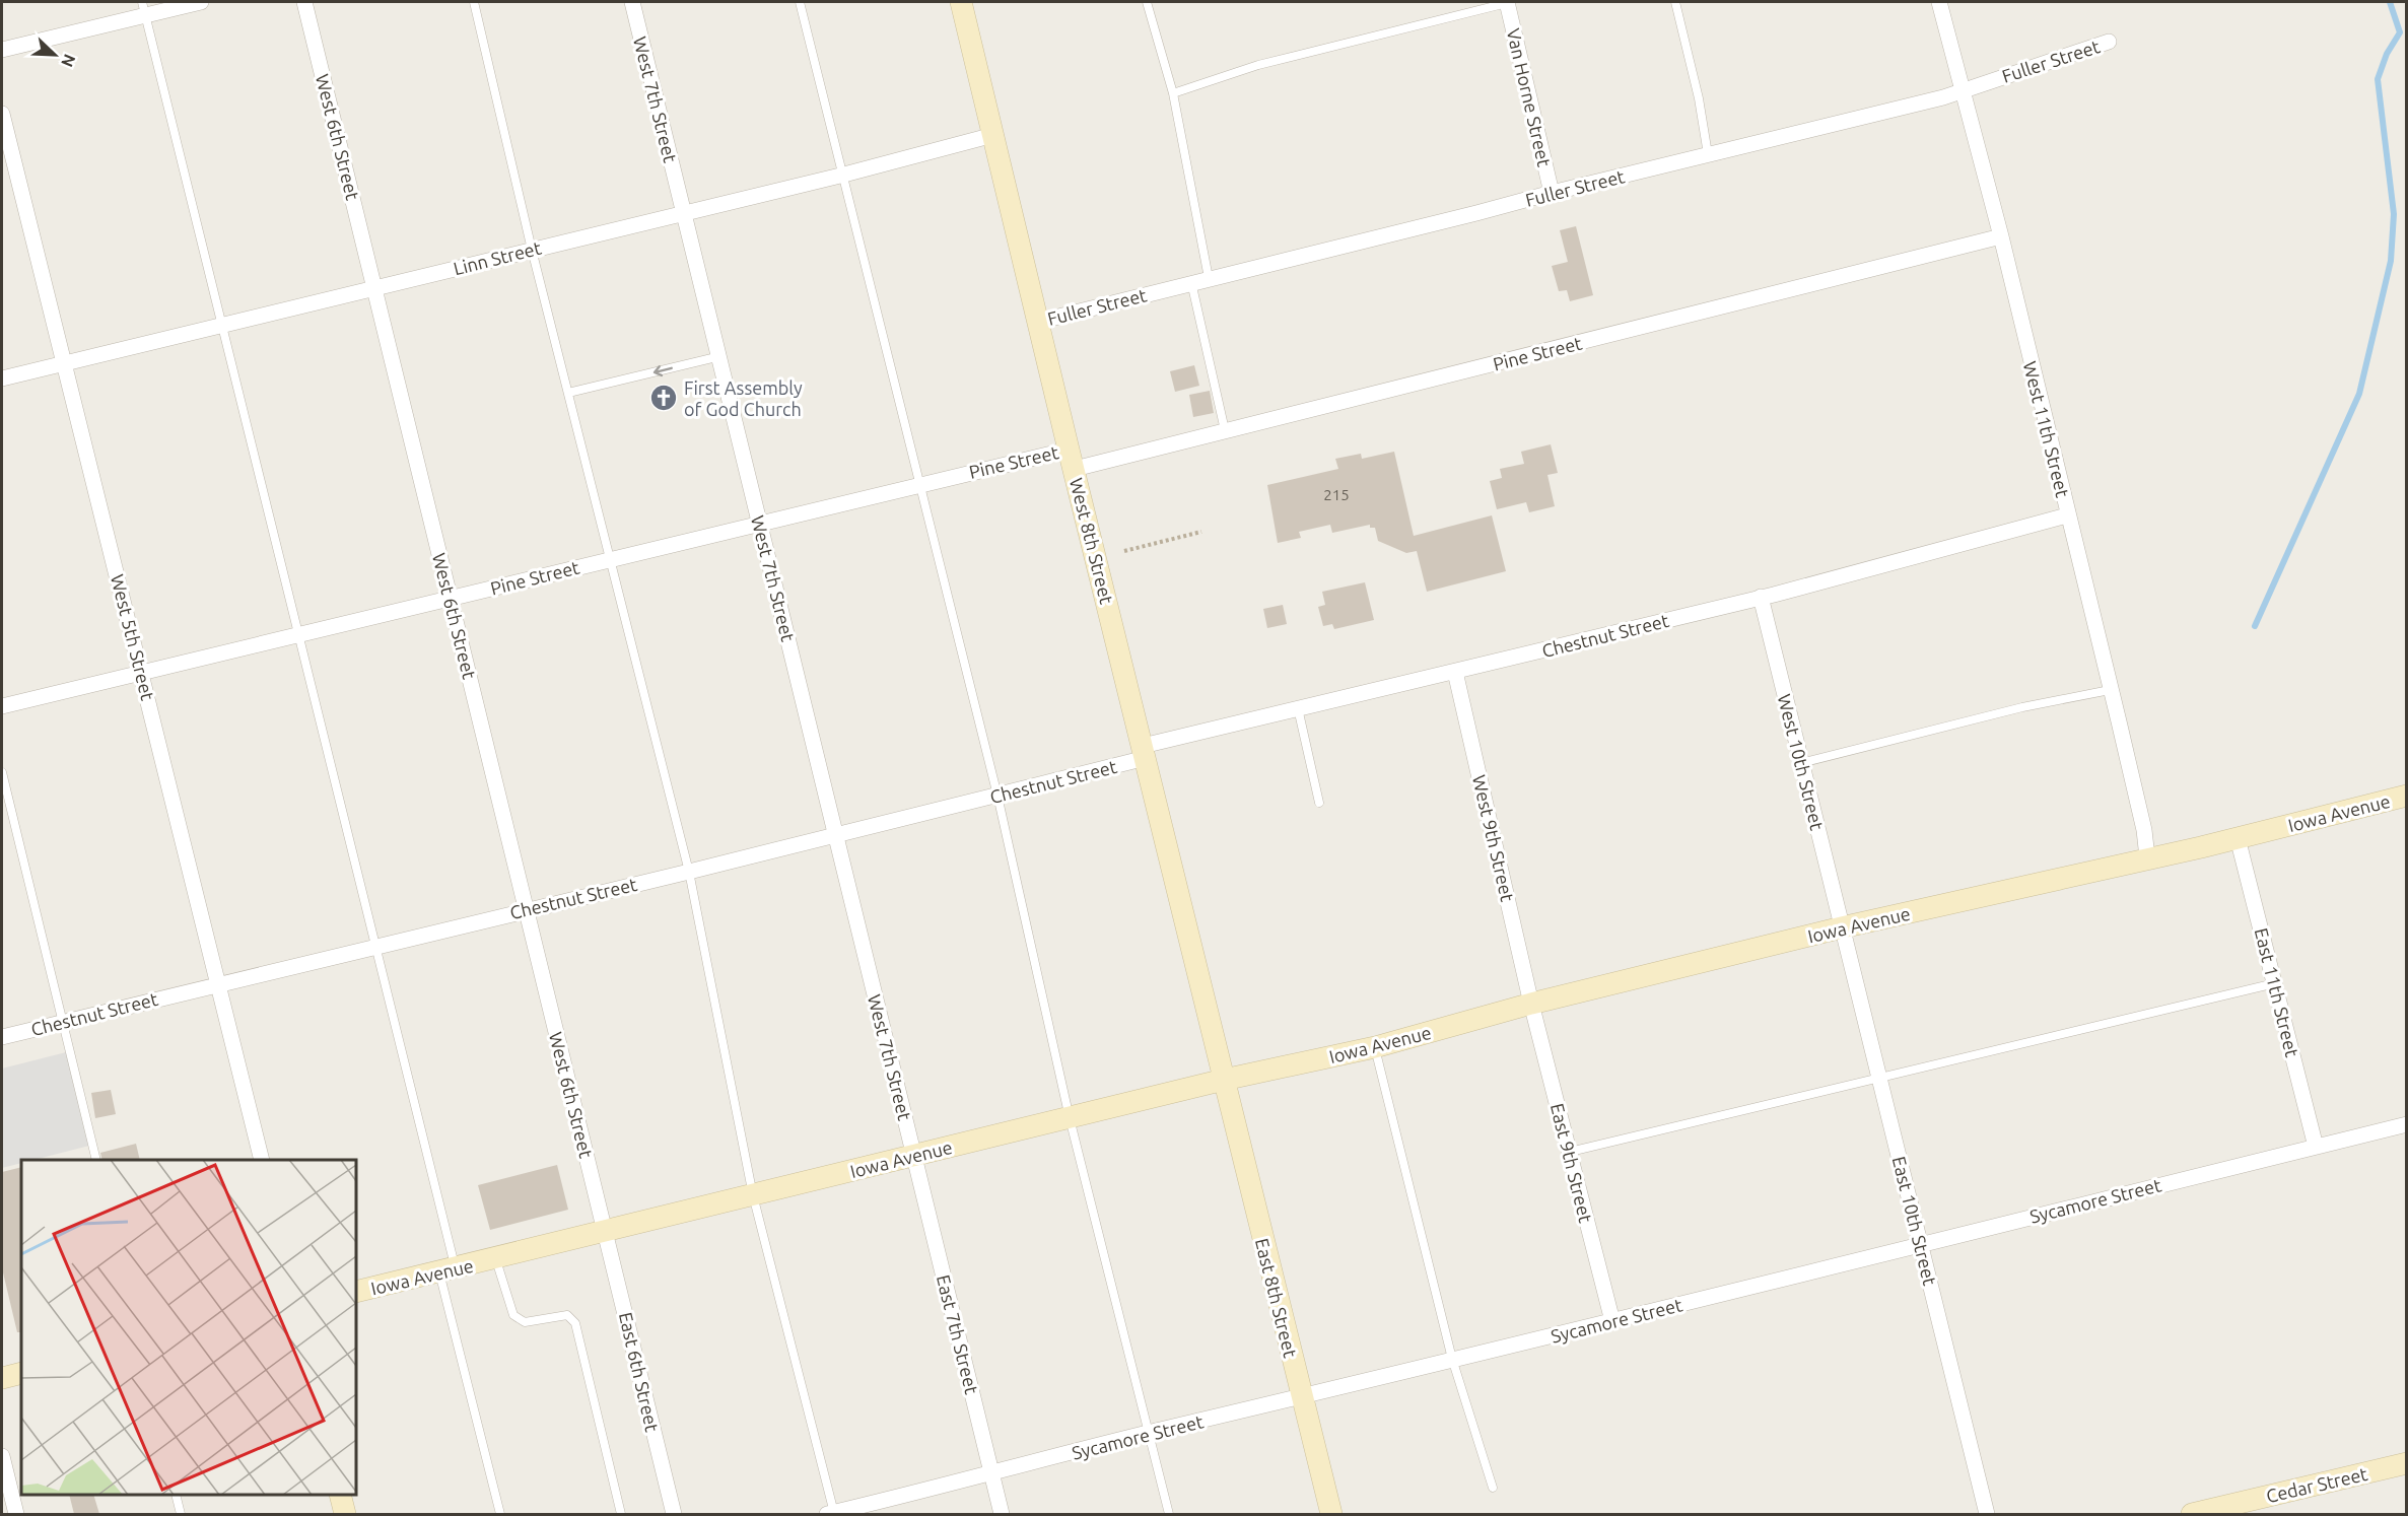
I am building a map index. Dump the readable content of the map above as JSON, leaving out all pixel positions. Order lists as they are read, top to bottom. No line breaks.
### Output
{"streets":{"street":["Fuller Street","Van Horne Street","West 7th Street","West 6th Street","Linn Street","Pine Street","West 11th Street","West 8th Street","Chestnut Street","West 5th Street","West 10th Street","Iowa Avenue","West 9th Street","East 11th Street","East 9th Street","Sycamore Street","East 10th Street","East 8th Street","East 7th Street","East 6th Street","Cedar Street"]},"crossings":[["Fuller Street","Van Horne Street"],["Fuller Street","West 11th Street"],["Fuller Street","West 8th Street"],["West 7th Street","Linn Street"],["West 7th Street","Pine Street"],["West 7th Street","Chestnut Street"],["West 7th Street","Iowa Avenue"],["West 7th Street","East 7th Street"],["West 6th Street","Linn Street"],["West 6th Street","Pine Street"],["West 6th Street","Chestnut Street"],["West 6th Street","Iowa Avenue"],["West 6th Street","East 6th Street"],["Linn Street","West 8th Street"],["Linn Street","West 5th Street"],["Pine Street","West 11th Street"],["Pine Street","West 8th Street"],["Pine Street","West 5th Street"],["West 11th Street","Chestnut Street"],["West 11th Street","Iowa Avenue"],["West 8th Street","Chestnut Street"],["West 8th Street","Iowa Avenue"],["West 8th Street","East 8th Street"],["Chestnut Street","West 5th Street"],["Chestnut Street","West 10th Street"],["Chestnut Street","West 9th Street"],["West 10th Street","Iowa Avenue"],["West 10th Street","East 10th Street"],["Iowa Avenue","West 9th Street"],["Iowa Avenue","East 11th Street"],["Iowa Avenue","East 9th Street"],["Iowa Avenue","East 10th Street"],["Iowa Avenue","East 8th Street"],["Iowa Avenue","East 7th Street"],["Iowa Avenue","East 6th Street"],["West 9th Street","East 9th Street"],["East 11th Street","Sycamore Street"],["East 9th Street","Sycamore Street"],["Sycamore Street","East 10th Street"],["Sycamore Street","East 8th Street"],["Sycamore Street","East 7th Street"]],"places":{"church":["First Assembly of God Church"]},"house_numbers":["215"],"north":"bottom right"}
